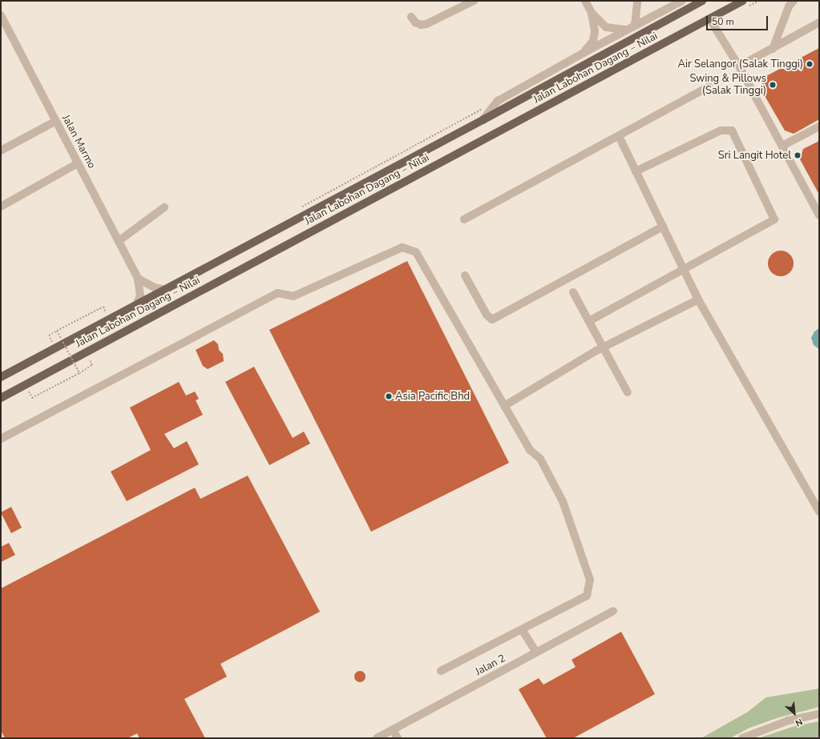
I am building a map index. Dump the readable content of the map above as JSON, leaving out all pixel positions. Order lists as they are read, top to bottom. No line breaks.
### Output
{"streets":{"main road":["Jalan Labohan Dagang ‒ Nilai"],"street":["Jalan Marmo","Jalan 2"]},"crossings":[["Jalan Labohan Dagang ‒ Nilai","Jalan Marmo"]],"places":["Air Selangor (Salak Tinggi)","Swing & Pillows (Salak Tinggi)","Sri Langit Hotel","Asia Pacific Bhd"],"scale_bar":"50 m","north":"bottom right"}
